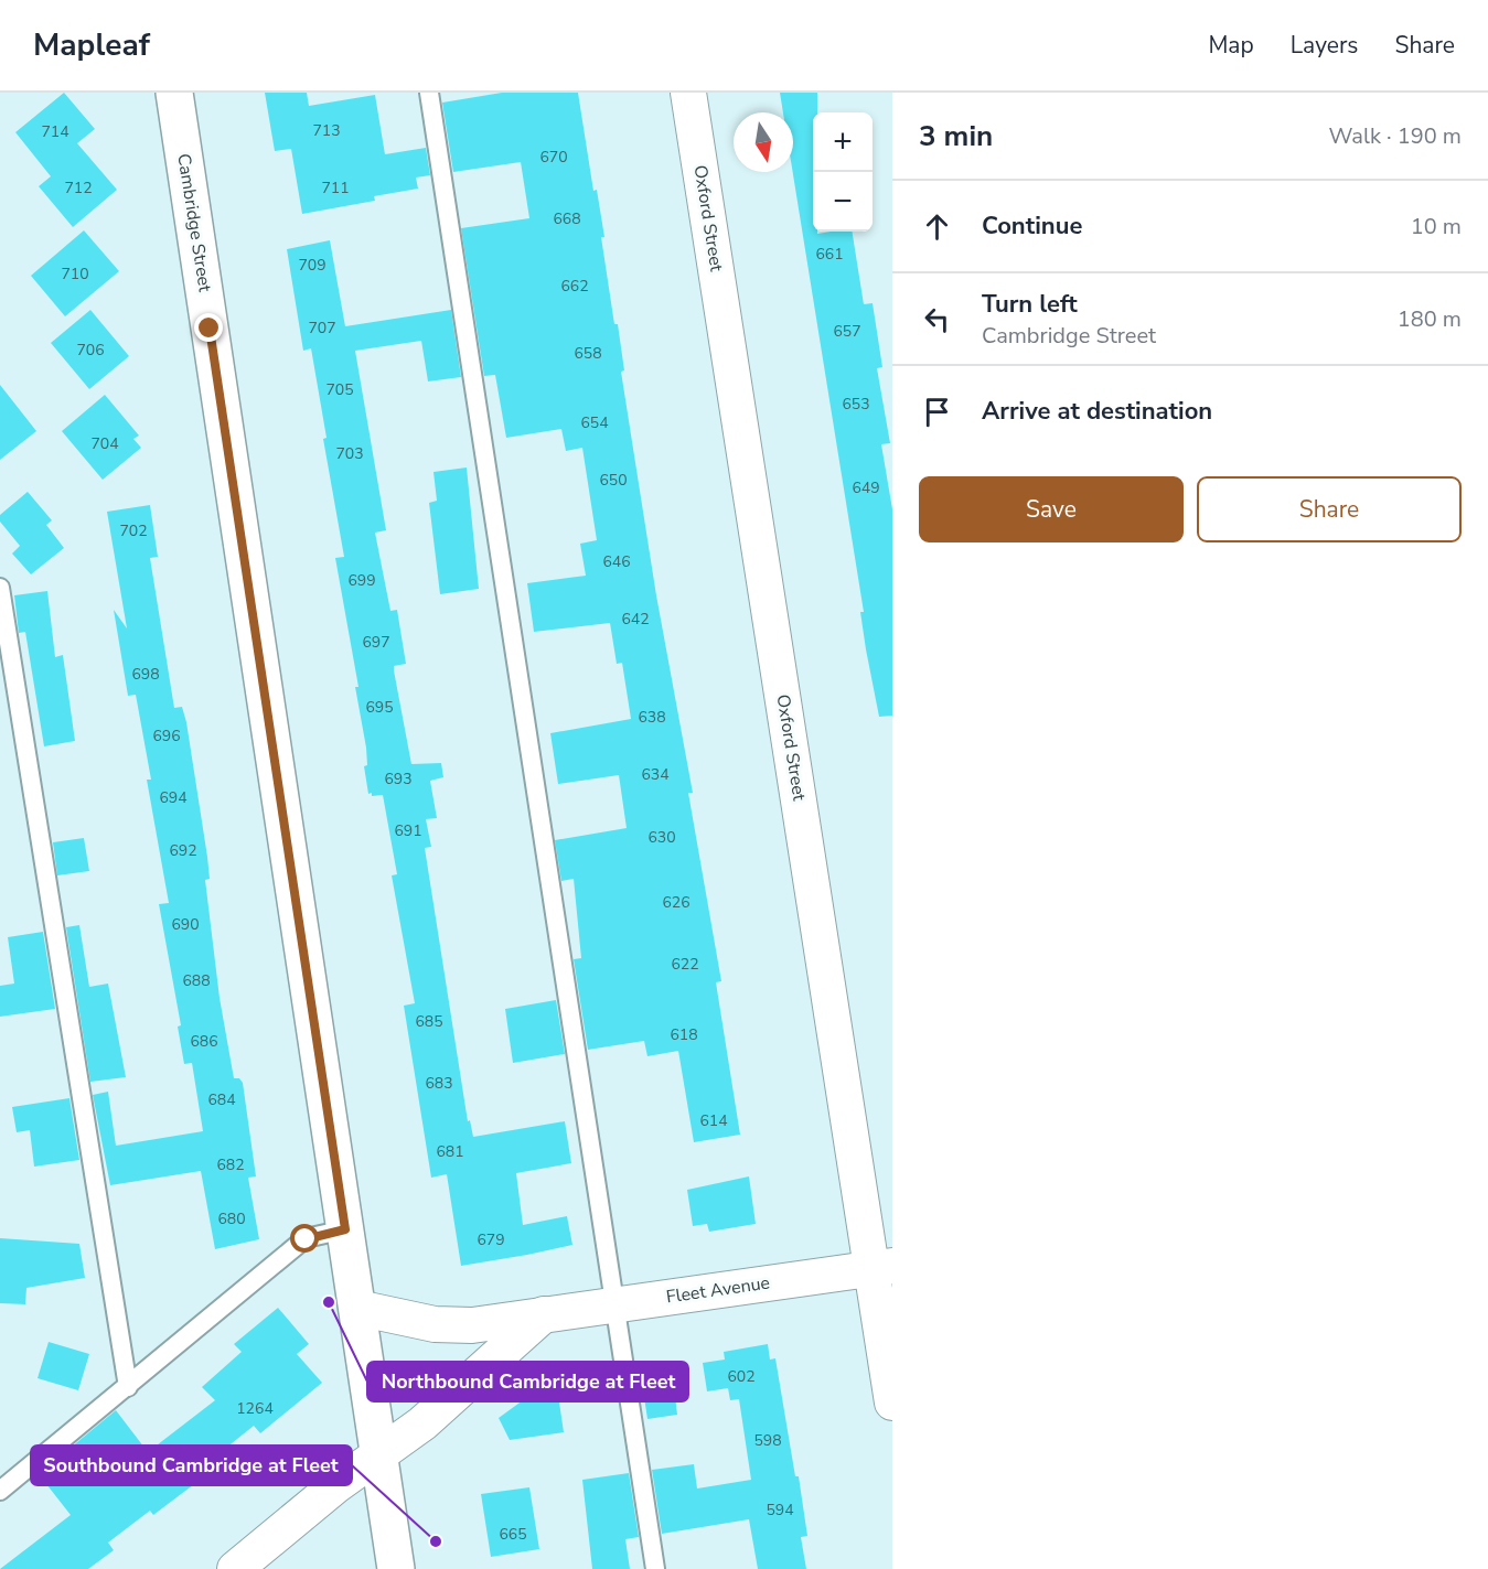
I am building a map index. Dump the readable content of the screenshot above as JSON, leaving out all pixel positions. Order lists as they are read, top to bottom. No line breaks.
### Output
{"streets":{"street":["Oxford Street","Cambridge Street","Fleet Avenue"]},"crossings":[["Oxford Street","Fleet Avenue"],["Cambridge Street","Fleet Avenue"]],"places":["Northbound Cambridge at Fleet","Southbound Cambridge at Fleet"],"house_numbers":["713","714","670","712","711","668","661","709","710","662","707","657","706","658","705","653","654","704","703","650","649","702","646","699","642","697","698","695","638","696","634","693","694","691","630","692","626","690","622","688","685","618","686","683","684","614","681","682","680","679","602","1264","598","594","665"],"north":"bottom","page":{"header":"Mapleaf","nav":["Map","Layers","Share"],"heading":["3 min","Walk · 190 m"],"map_buttons":["+","−"],"list":[["Continue","10 m"],["Turn left","Cambridge Street","180 m"],"Arrive at destination"],"buttons":["Save","Share"]}}
